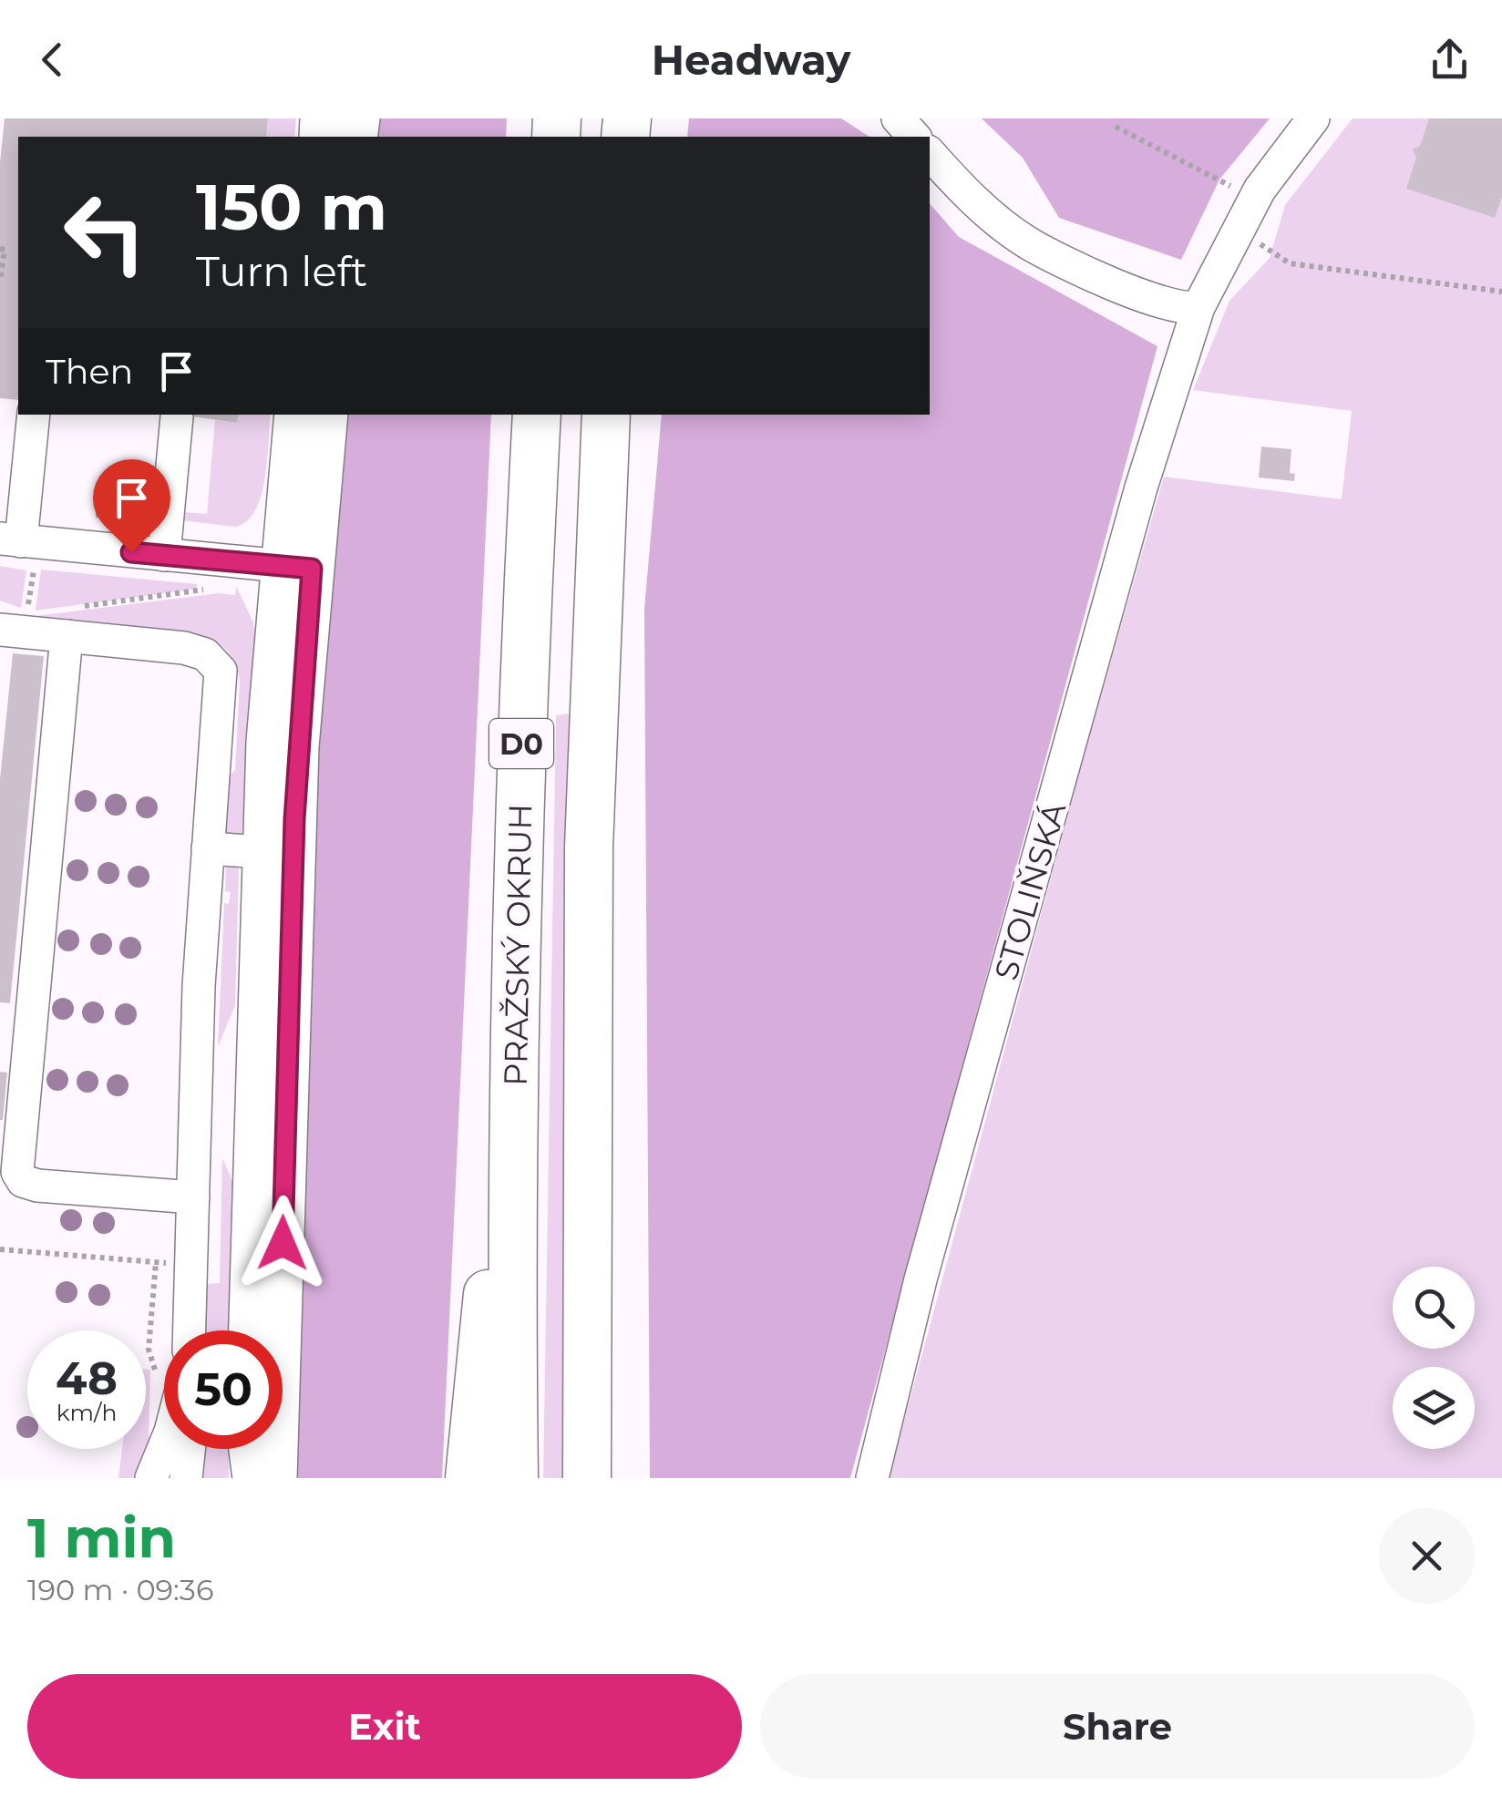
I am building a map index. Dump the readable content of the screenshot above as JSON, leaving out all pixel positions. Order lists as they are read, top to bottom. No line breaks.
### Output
{"streets":{"highway":["D0","PRAŽSKÝ OKRUH"],"street":["STOLIŇSKÁ"]},"page":{"header":"Headway","turn":["150 m","Turn left"],"then":"Then","speed":"48 km/h","limit":"50","heading":["1 min","190 m · 09:36"],"buttons":["Exit","Share"]}}
